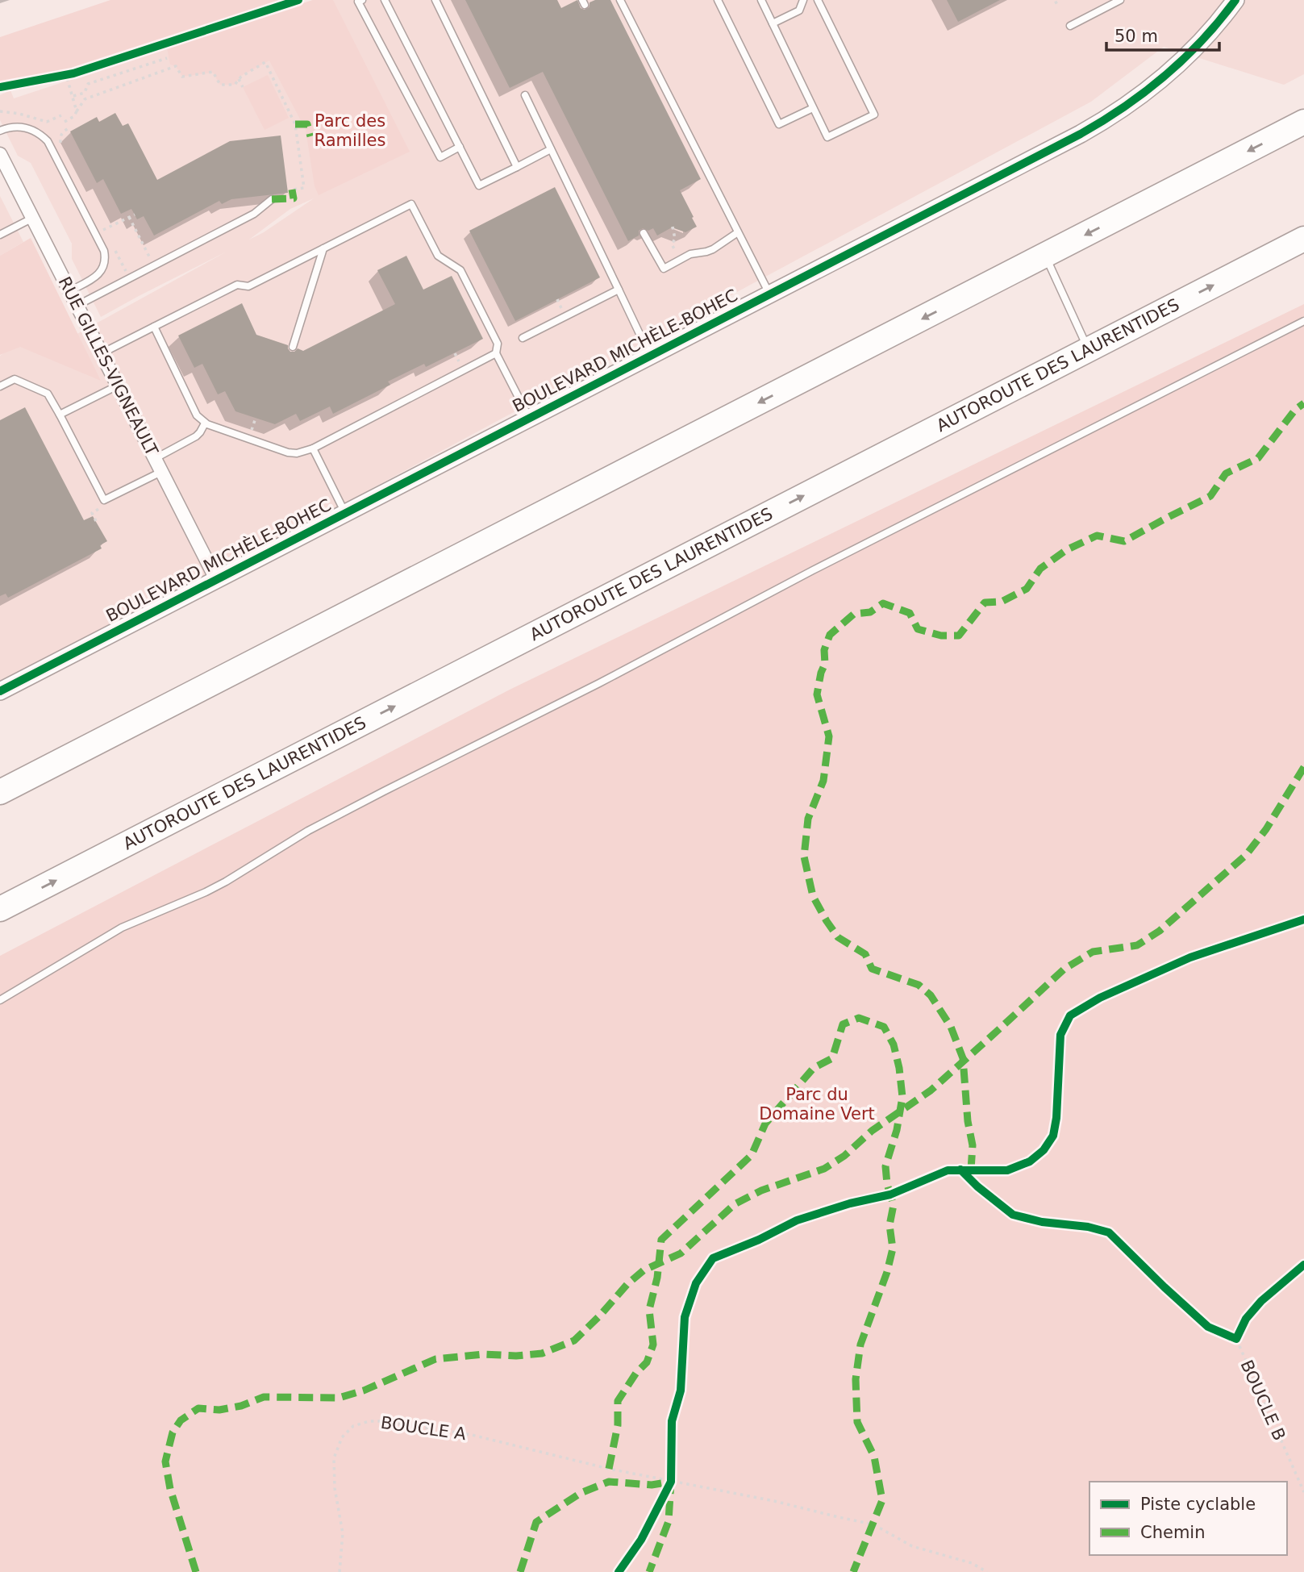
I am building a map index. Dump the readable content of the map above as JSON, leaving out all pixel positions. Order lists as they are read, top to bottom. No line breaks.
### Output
{"streets":{"highway":["AUTOROUTE DES LAURENTIDES"],"street":["BOULEVARD MICHÈLE-BOHEC","RUE GILLES-VIGNEAULT"],"path":["BOUCLE B","BOUCLE A"]},"crossings":[["BOULEVARD MICHÈLE-BOHEC","RUE GILLES-VIGNEAULT"]],"parks":["Parc des Ramilles","Parc du Domaine Vert"],"legend":["Piste cyclable","Chemin"],"scale_bar":"50 m"}
